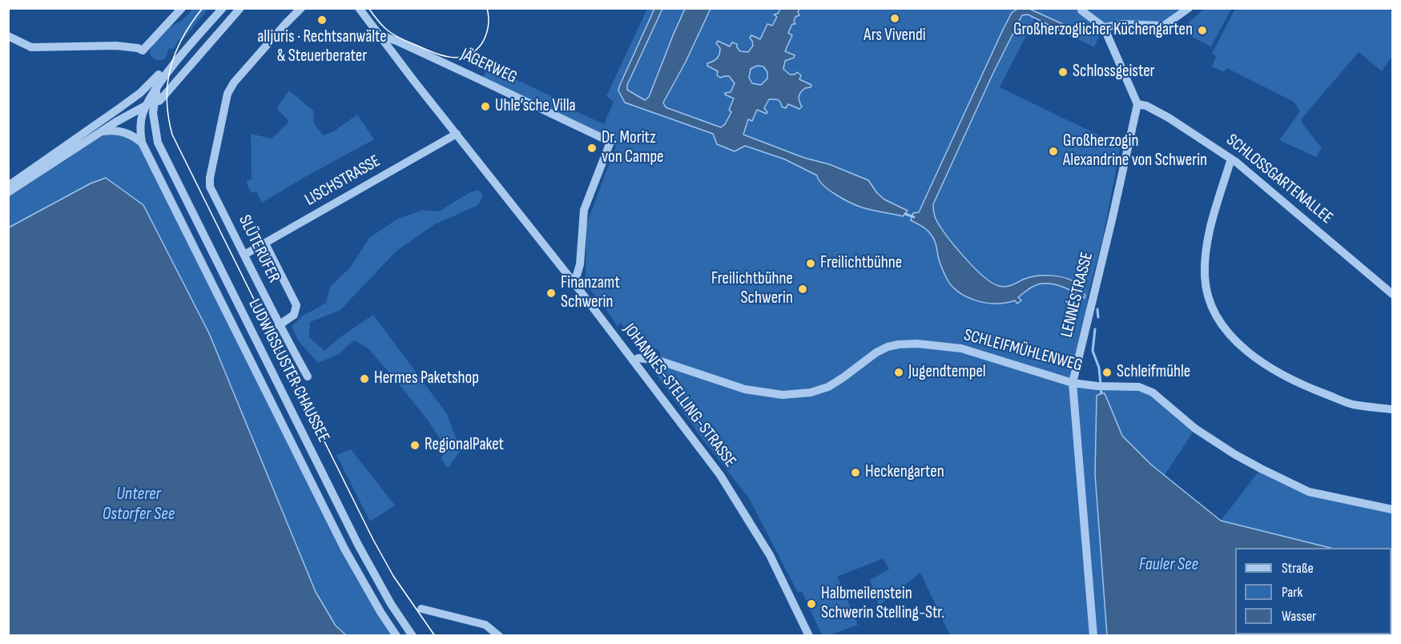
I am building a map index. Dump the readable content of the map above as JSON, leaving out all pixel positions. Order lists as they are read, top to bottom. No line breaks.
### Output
{"streets":{"street":["JÄGERWEG","SCHLOSSGARTENALLEE","LISCHSTRASSE","SLÜTERUFER","LENNÉSTRASSE","SCHLEIFMÜHLENWEG","LUDWIGSLUSTER CHAUSSEE","JOHANNES-STELLING-STRASSE"]},"crossings":[["JÄGERWEG","JOHANNES-STELLING-STRASSE"],["SCHLOSSGARTENALLEE","LENNÉSTRASSE"],["LISCHSTRASSE","SLÜTERUFER"],["LISCHSTRASSE","JOHANNES-STELLING-STRASSE"],["LENNÉSTRASSE","SCHLEIFMÜHLENWEG"],["SCHLEIFMÜHLENWEG","JOHANNES-STELLING-STRASSE"]],"water":["Unterer Ostorfer See","Fauler See"],"places":["Ars Vivendi","alljuris · Rechtsanwälte & Steuerberater","Großherzoglicher Küchengarten","Schlossgeister","Uhle’sche Villa","Dr. Moritz von Campe","Großherzogin Alexandrine von Schwerin","Freilichtbühne","Freilichtbühne Schwerin","Finanzamt Schwerin","Jugendtempel","Schleifmühle","Hermes Paketshop","RegionalPaket","Heckengarten","Halbmeilenstein Schwerin Stelling-Str."],"legend":["Straße","Park","Wasser"]}
